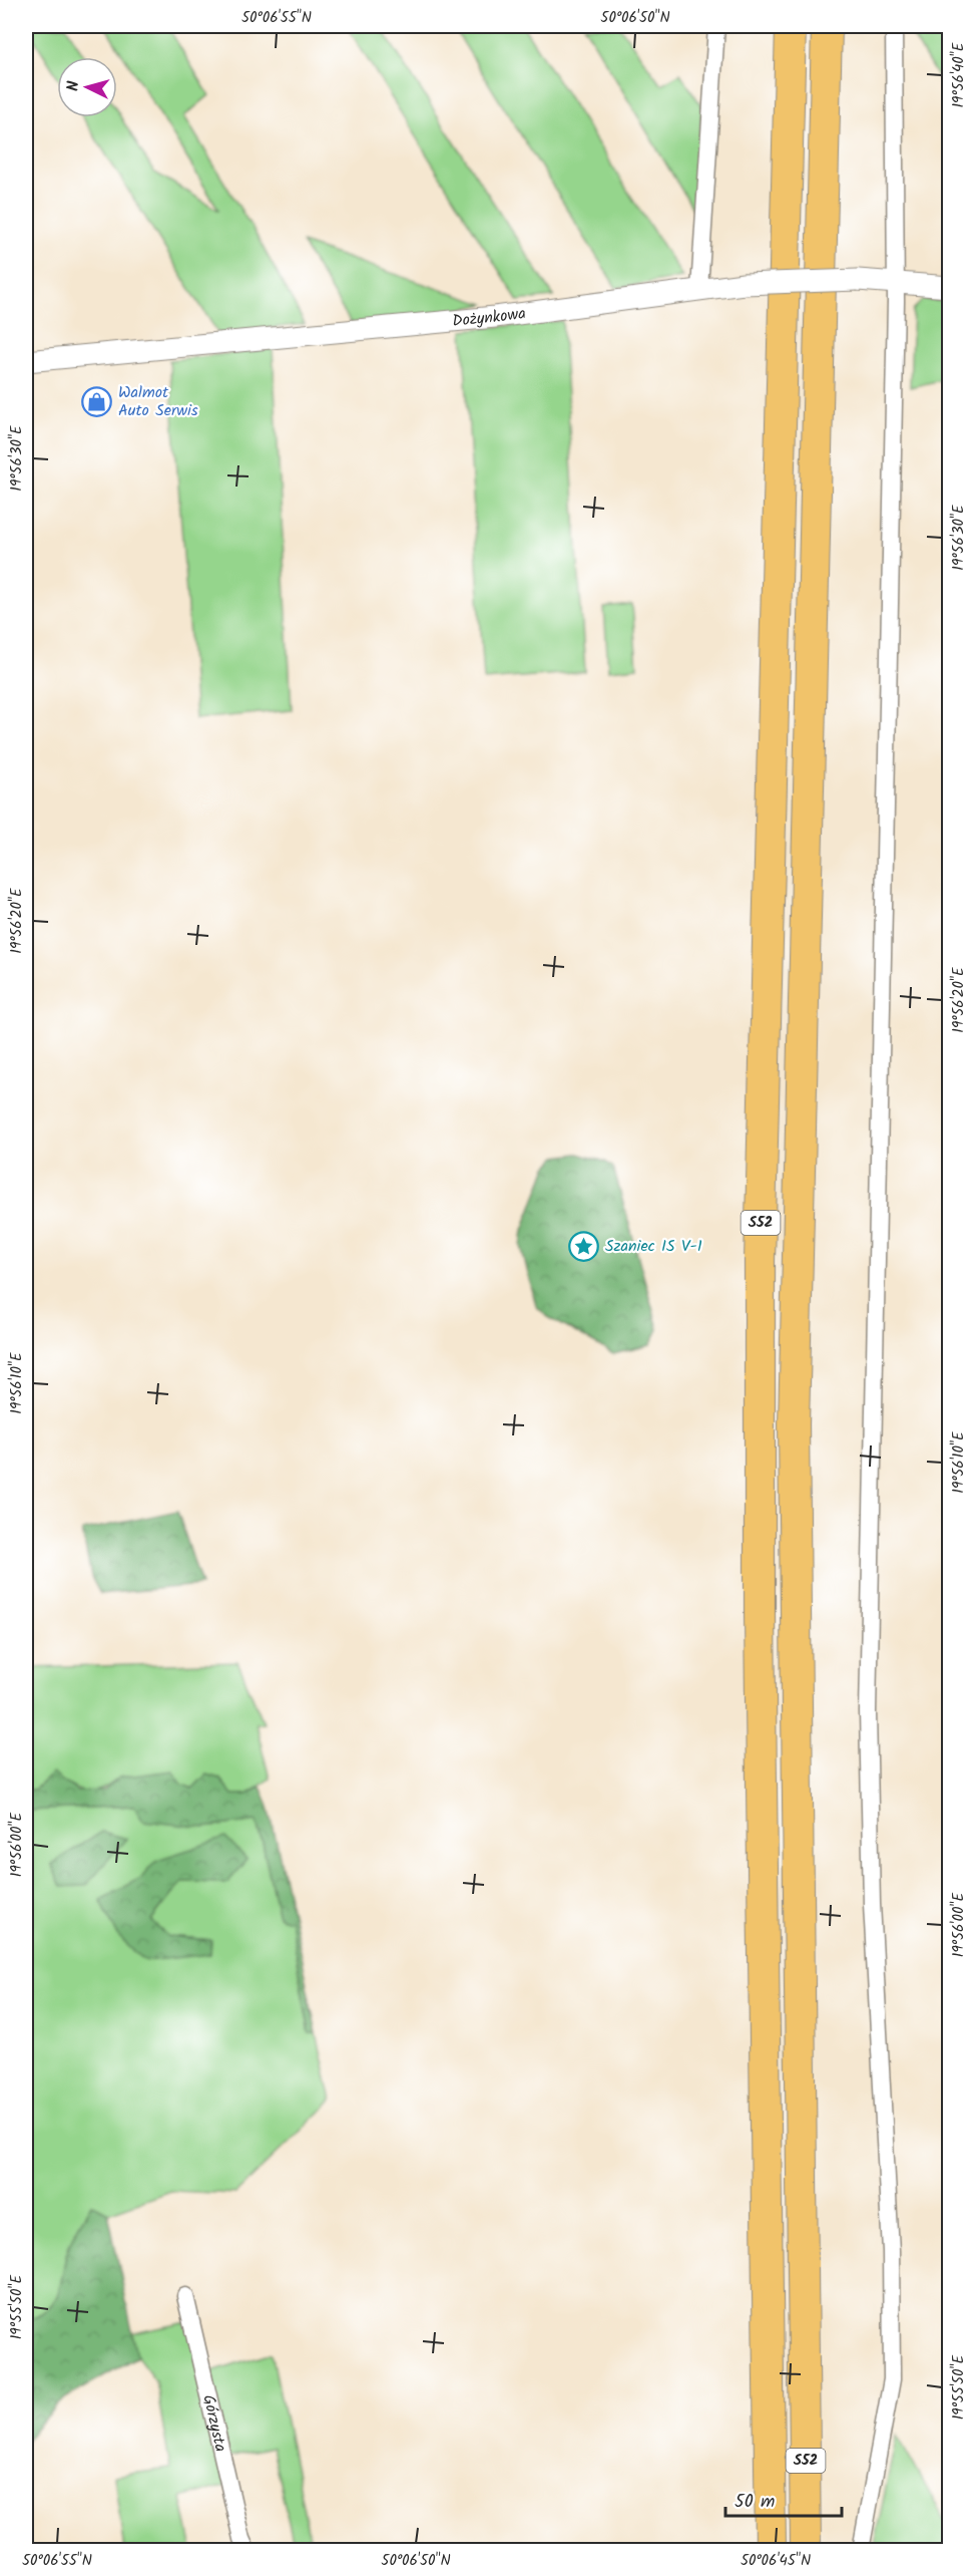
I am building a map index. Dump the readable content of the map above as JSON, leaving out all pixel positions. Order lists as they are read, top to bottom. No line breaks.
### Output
{"streets":{"highway":["S52"],"street":["Dożynkowa","Górzysta"]},"places":{"shop":["Walmot Auto Serwis"],"place":["Szaniec IS V-1"]},"scale_bar":"50 m","north":"left","coordinates":["50°06'55\"N","50°06'50\"N","19°56'40\"E","19°56'30\"E","19°56'20\"E","19°56'10\"E","19°56'00\"E","19°55'50\"E","50°06'45\"N"]}
